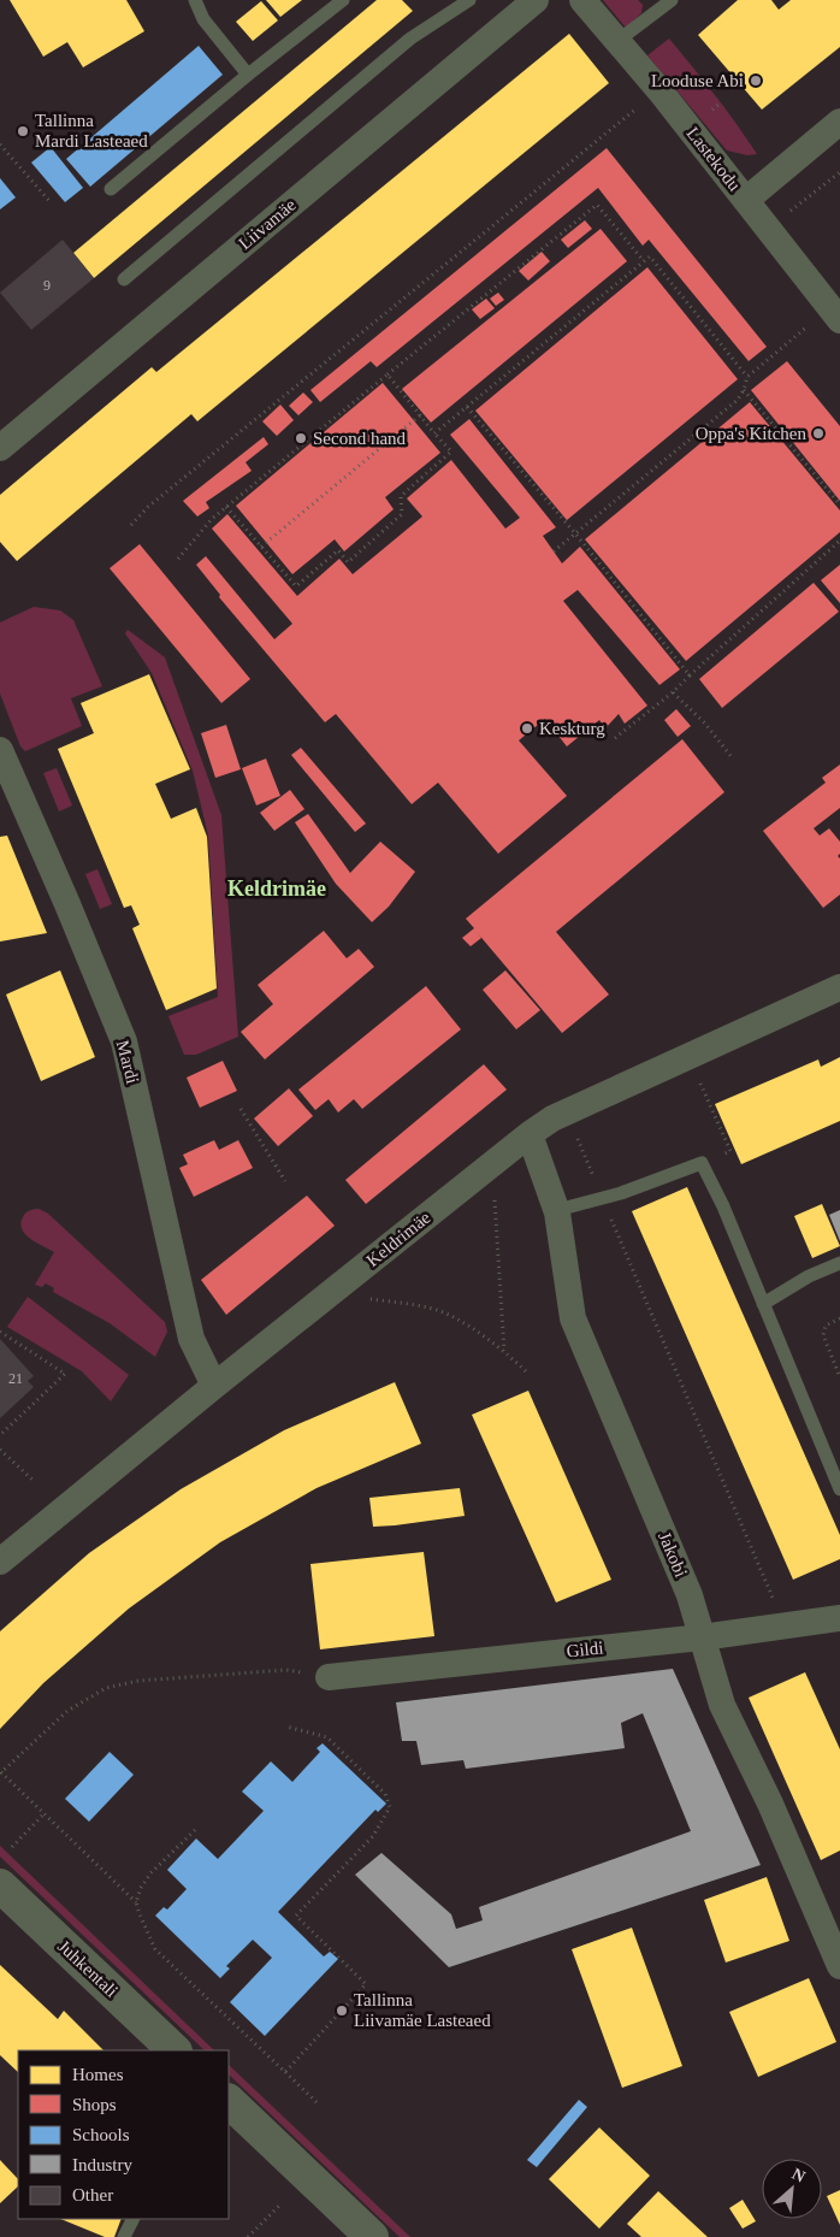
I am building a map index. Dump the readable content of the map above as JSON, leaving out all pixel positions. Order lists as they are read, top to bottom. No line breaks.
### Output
{"streets":{"street":["Lastekodu","Liivamäe","Mardi","Keldrimäe","Jakobi","Gildi","Juhkentali"]},"crossings":[["Mardi","Keldrimäe"],["Keldrimäe","Jakobi"],["Jakobi","Gildi"]],"districts":["Keldrimäe"],"places":["Looduse Abi","Tallinna Mardi Lasteaed","Oppa's Kitchen","Second hand","Keskturg","Tallinna Liivamäe Lasteaed"],"house_numbers":["9","21"],"legend":["Homes","Shops","Schools","Industry","Other"],"north":"top right"}
